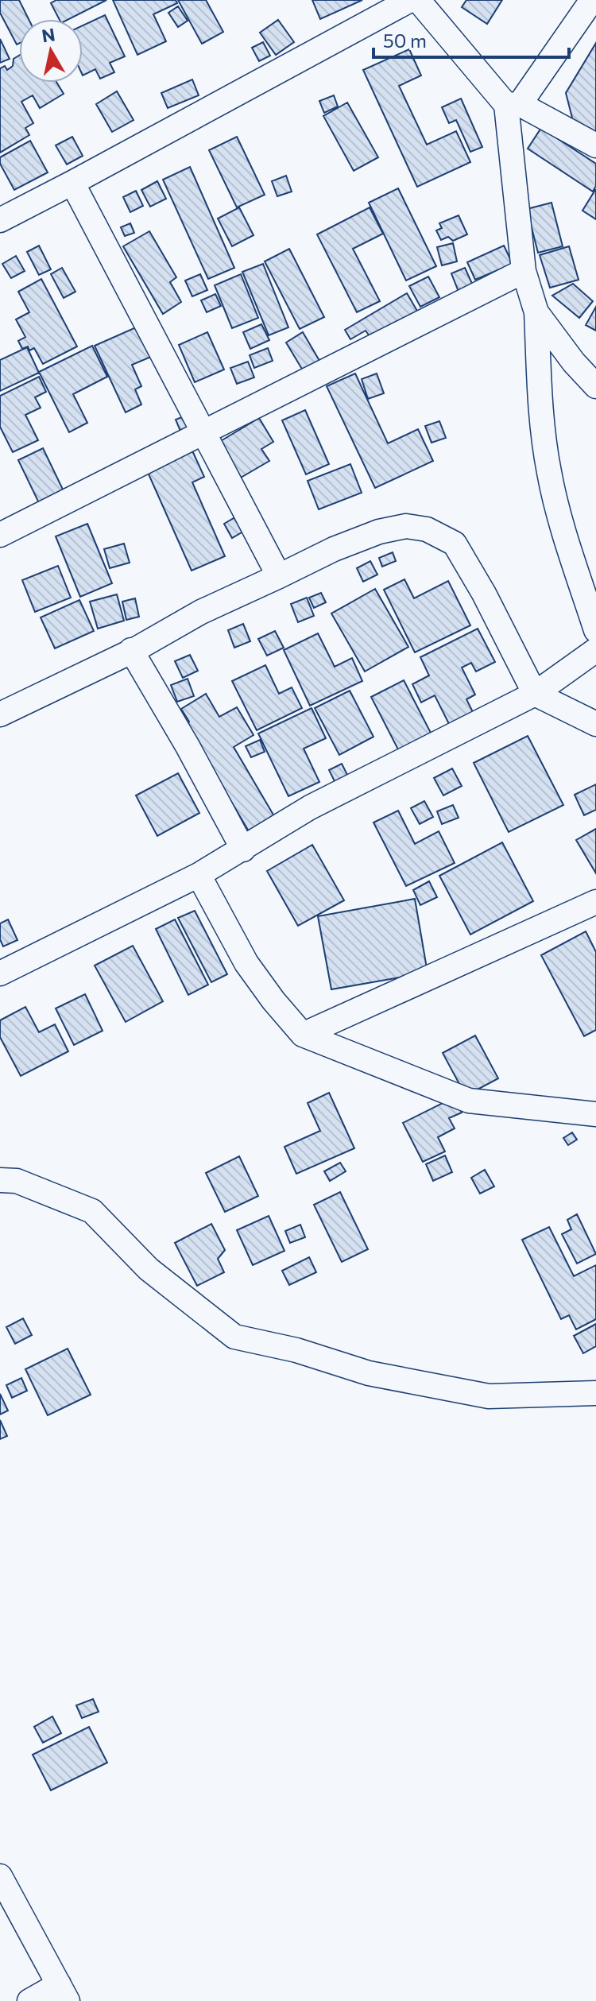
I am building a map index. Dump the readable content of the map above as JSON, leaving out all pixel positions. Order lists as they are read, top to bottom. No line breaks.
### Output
{"scale_bar":"50 m","north":"top"}
